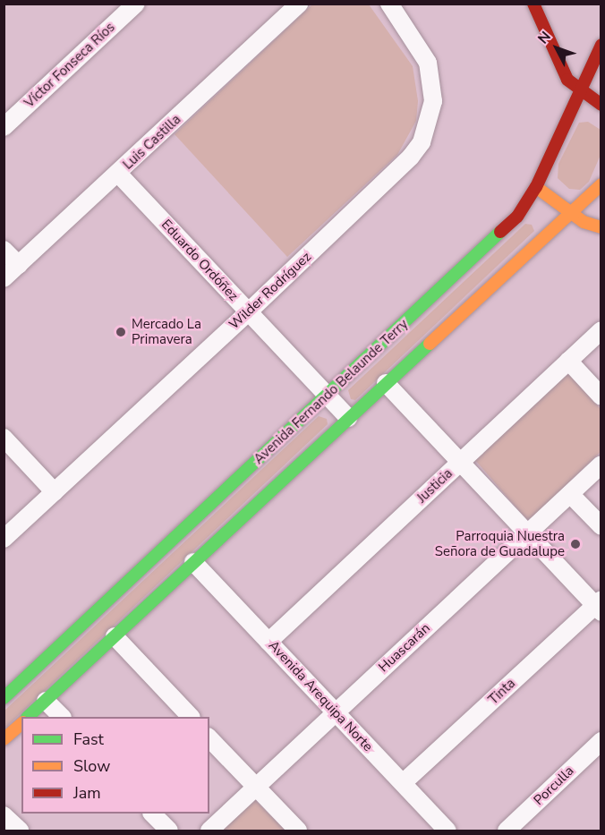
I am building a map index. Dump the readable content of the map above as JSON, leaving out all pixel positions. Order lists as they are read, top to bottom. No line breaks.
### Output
{"streets":{"main road":["Avenida Fernando Belaunde Terry"],"street":["Víctor Fonseca Ríos","Luis Castilla","Eduardo Ordóñez","Wilder Rodríguez","Justicia","Huascarán","Tinta","Avenida Arequipa Norte","Porculla"]},"crossings":[["Luis Castilla","Eduardo Ordóñez"],["Eduardo Ordóñez","Wilder Rodríguez"],["Eduardo Ordóñez","Avenida Fernando Belaunde Terry"],["Justicia","Avenida Arequipa Norte"],["Huascarán","Avenida Arequipa Norte"],["Tinta","Avenida Arequipa Norte"]],"places":["Mercado La Primavera","Parroquia Nuestra Señora de Guadalupe"],"legend":["Fast","Slow","Jam"],"north":"top left"}
